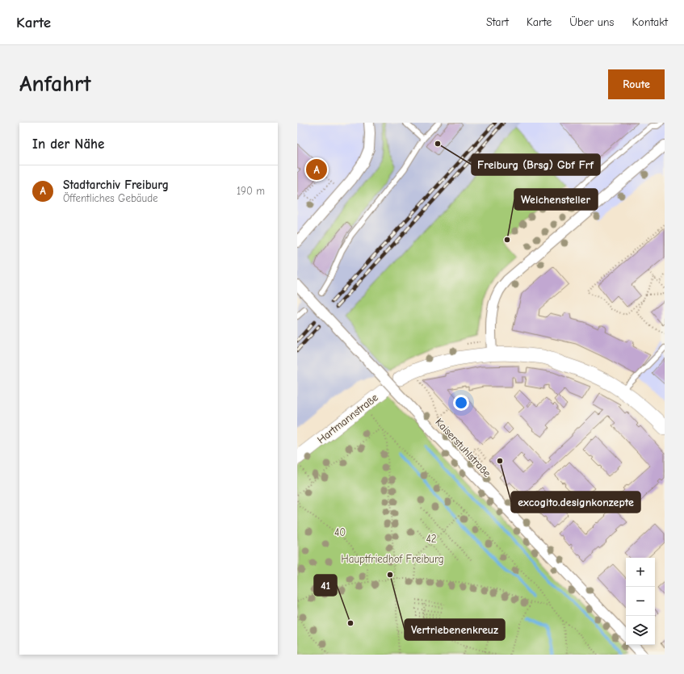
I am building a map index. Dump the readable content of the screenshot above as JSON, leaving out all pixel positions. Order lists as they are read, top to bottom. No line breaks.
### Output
{"streets":{"street":["Hartmannstraße","Kaiserstuhlstraße"]},"parks":["40","42","Hauptfriedhof Freiburg"],"places":["Freiburg (Brsg) Gbf Frf","Weichensteller","excogito.designkonzepte","Vertriebenenkreuz","41"],"page":{"header":"Karte","nav":["Start","Karte","Über uns","Kontakt"],"buttons":"Route","title":"Anfahrt","heading":"In der Nähe","pins":"A","list":[{"mark":"A","name":"Stadtarchiv Freiburg","note":"Öffentliches Gebäude","value":"190 m"}],"map_buttons":["+","−"]}}
